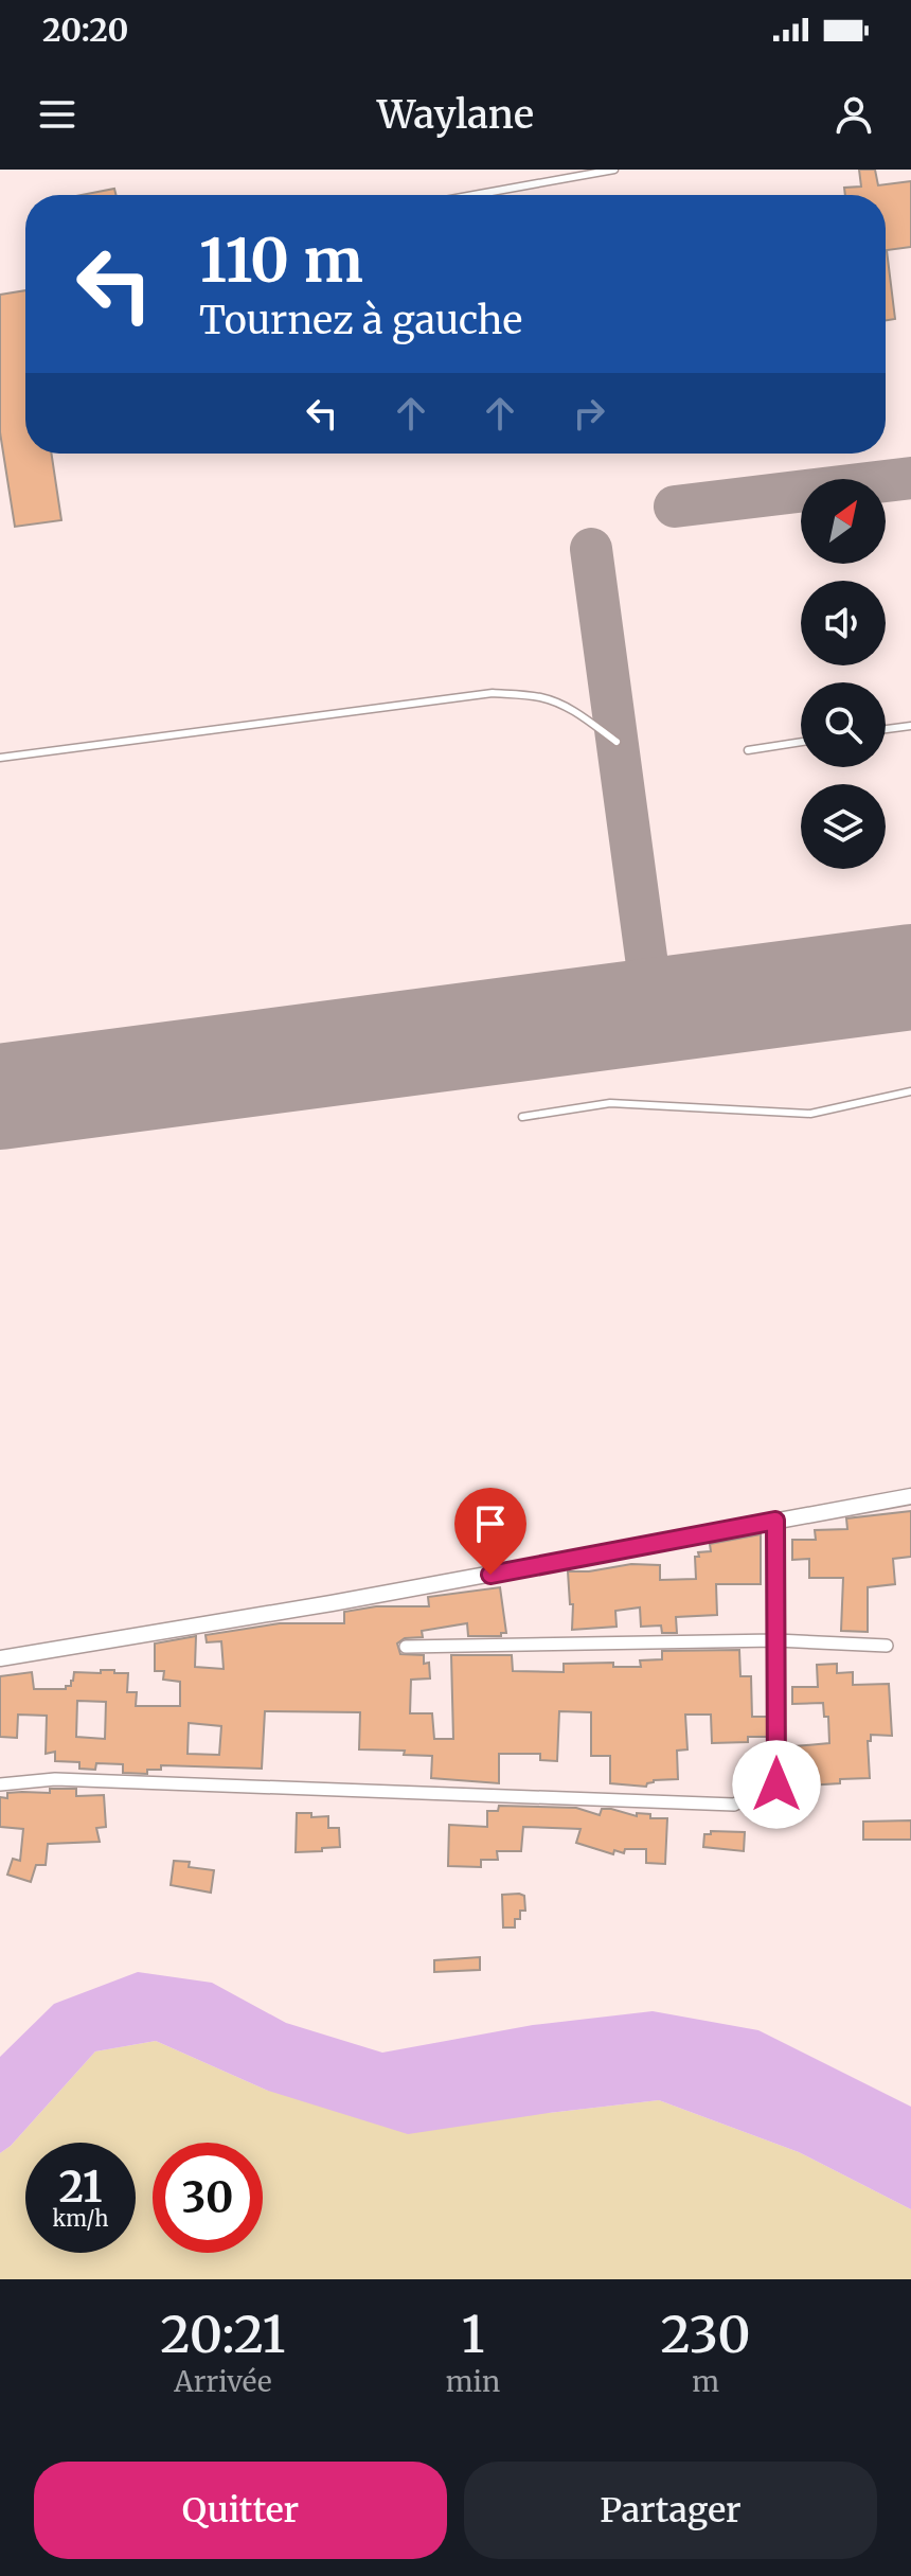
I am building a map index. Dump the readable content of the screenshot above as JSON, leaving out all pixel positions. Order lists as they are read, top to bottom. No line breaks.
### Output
{"north":"top right","page":{"status":"20:20","header":"Waylane","turn":["110 m","Tournez à gauche"],"speed":"21 km/h","limit":"30","eta":["20:21","Arrivée","1","min","230","m"],"buttons":["Quitter","Partager"]}}
